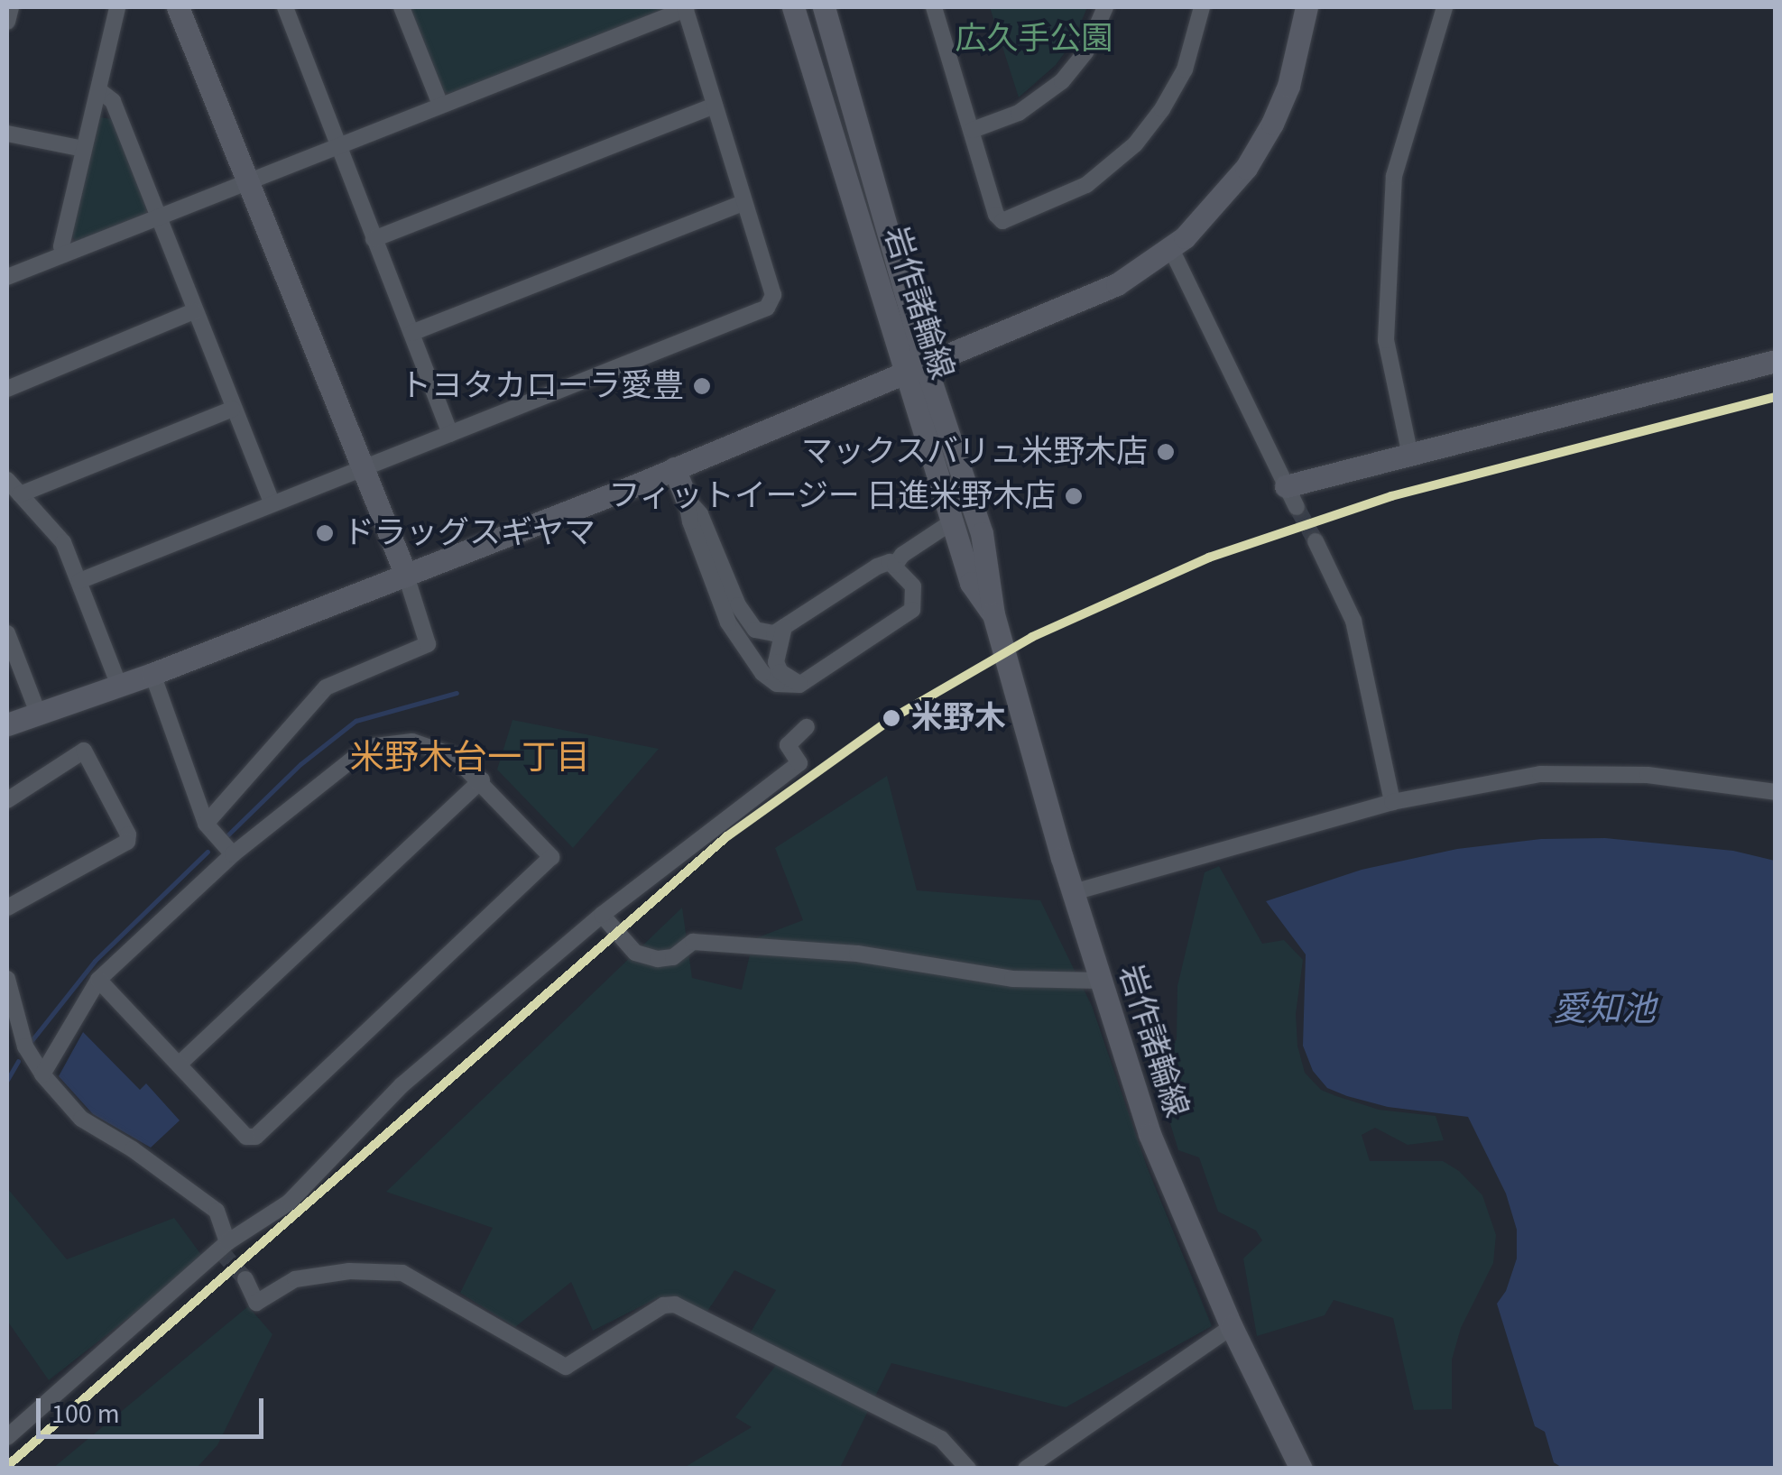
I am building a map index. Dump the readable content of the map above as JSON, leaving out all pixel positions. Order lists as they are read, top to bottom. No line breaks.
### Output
{"streets":{"street":["岩作諸輪線"]},"districts":["米野木台一丁目"],"water":["愛知池"],"parks":["広久手公園"],"places":["トヨタカローラ愛豊","マックスバリュ米野木店","フィットイージー 日進米野木店","ドラッグスギヤマ","米野木"],"scale_bar":"100 m"}
